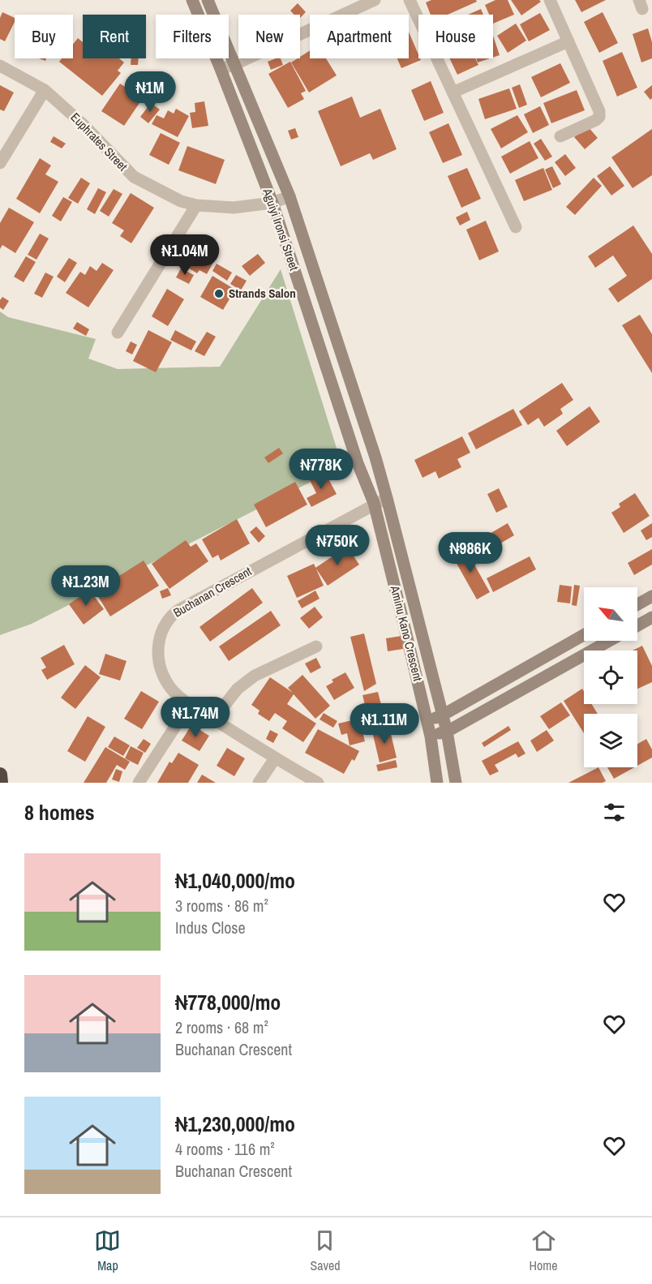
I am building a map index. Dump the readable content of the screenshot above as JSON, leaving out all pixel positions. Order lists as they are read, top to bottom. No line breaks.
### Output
{"streets":{"main road":["Aguiyi Ironsi Street","Aminu Kano Crescent"],"street":["Euphrates Street","Buchanan Crescent"]},"crossings":[["Euphrates Street","Aguiyi Ironsi Street"],["Aguiyi Ironsi Street","Aminu Kano Crescent"],["Buchanan Crescent","Aminu Kano Crescent"]],"places":["Strands Salon"],"north":"top left","page":{"chip":["Buy","Rent","Filters","New","Apartment","House"],"price":["₦1M","₦1.04M","₦778K","₦750K","₦986K","₦1.23M","₦1.74M","₦1.11M"],"heading":"8 homes","list":[{"name":"₦1,040,000/mo","note":"3 rooms · 86 m² · Indus Close"},{"name":"₦778,000/mo","note":"2 rooms · 68 m² · Buchanan Crescent"},{"name":"₦1,230,000/mo","note":"4 rooms · 116 m² · Buchanan Crescent"}],"tabs":["Map","Saved","Home"]}}
